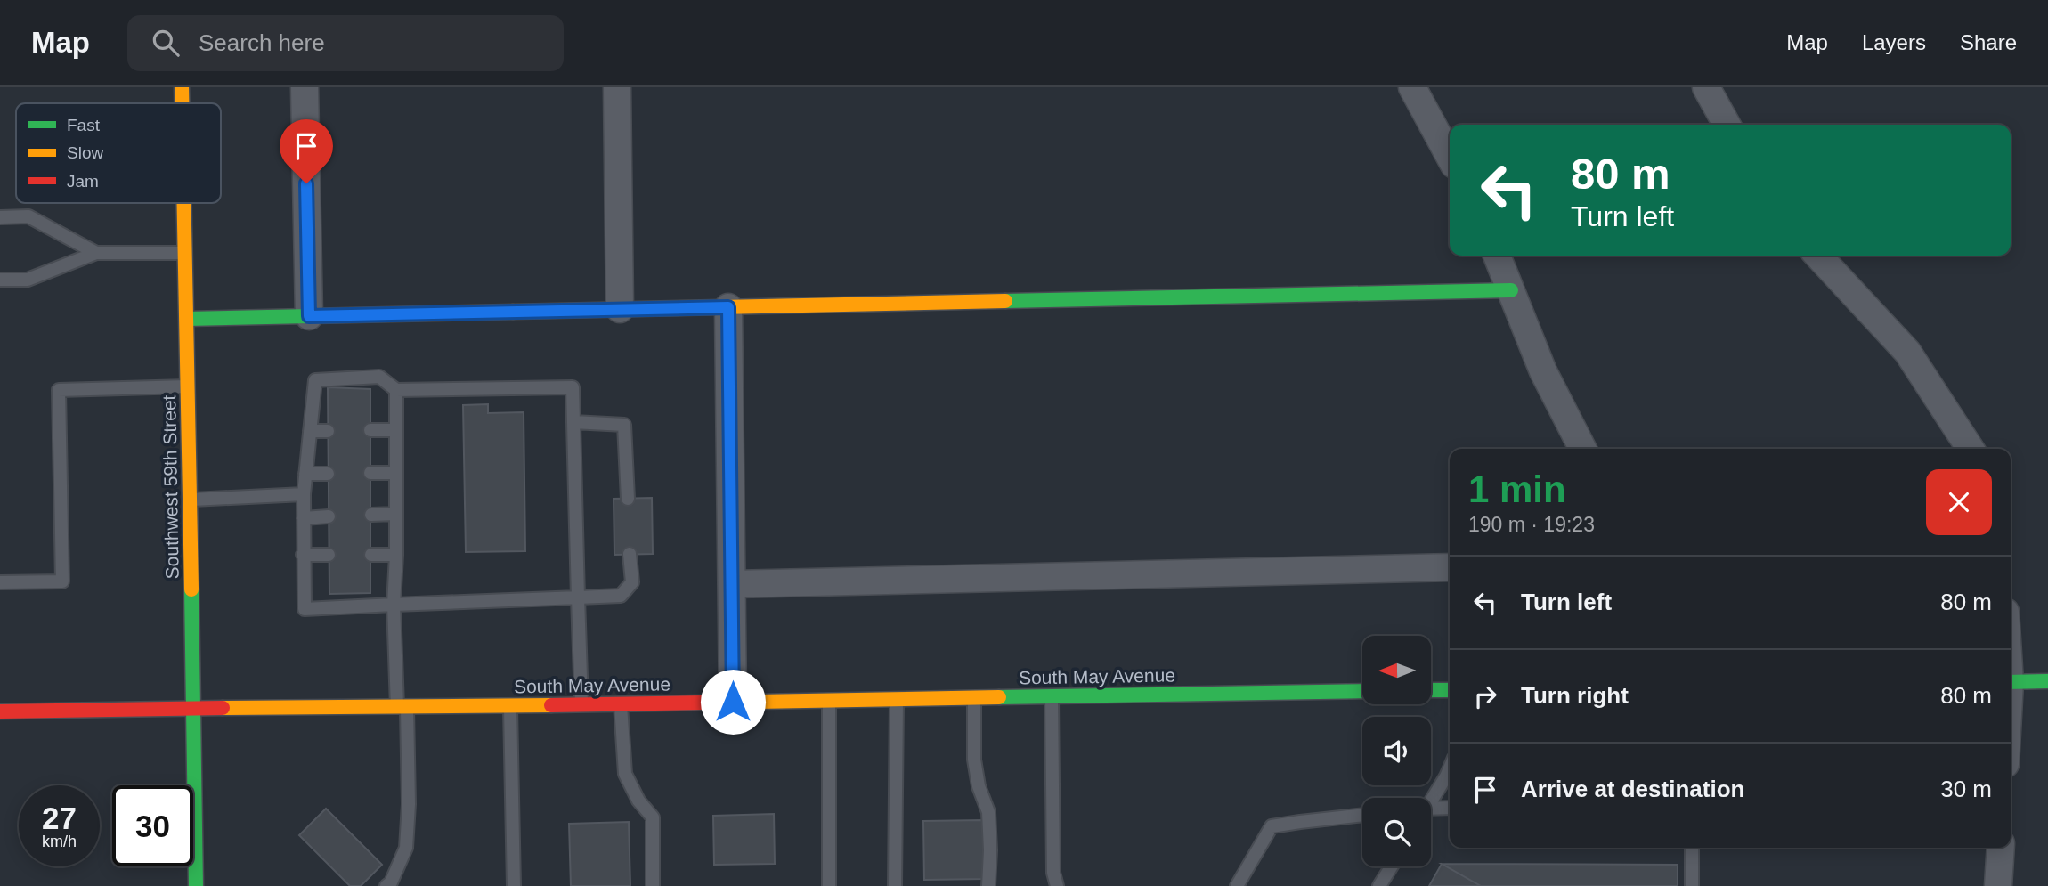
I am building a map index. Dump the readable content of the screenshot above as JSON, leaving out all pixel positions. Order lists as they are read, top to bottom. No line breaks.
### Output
{"streets":{"main road":["Southwest 59th Street","South May Avenue"]},"crossings":[["Southwest 59th Street","South May Avenue"]],"legend":["Fast","Slow","Jam"],"north":"left","page":{"header":"Map","search":"Search here","nav":["Map","Layers","Share"],"turn":["80 m","Turn left"],"heading":["1 min","190 m · 19:23"],"list":[{"name":"Turn left","value":"80 m"},{"name":"Turn right","value":"80 m"},{"name":"Arrive at destination","value":"30 m"}],"speed":"27 km/h","limit":"30"}}
